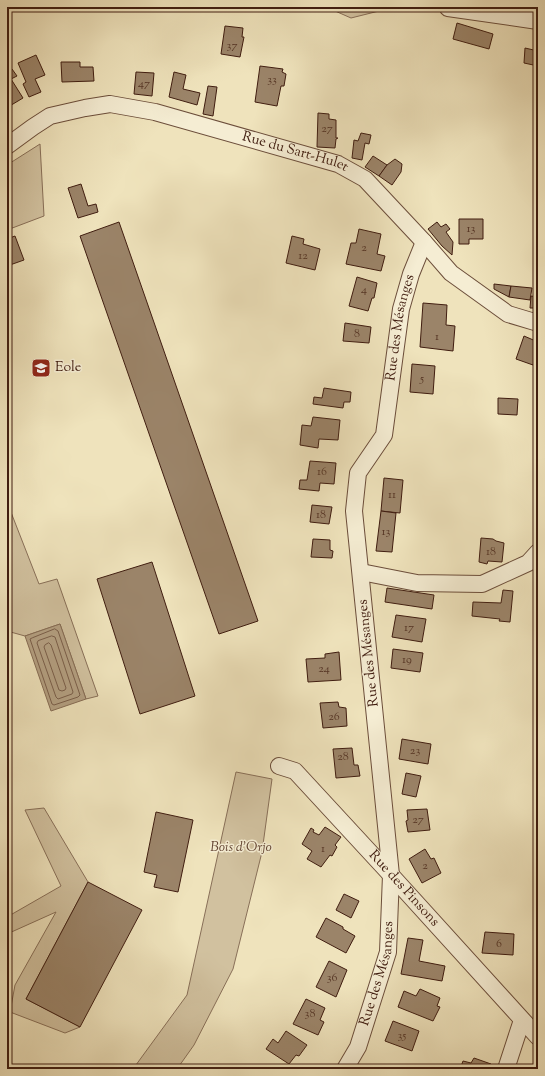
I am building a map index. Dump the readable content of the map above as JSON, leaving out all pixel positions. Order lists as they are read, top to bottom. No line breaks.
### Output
{"streets":{"street":["Rue du Sart-Hulet","Rue des Mésanges","Rue des Pinsons"]},"crossings":[["Rue du Sart-Hulet","Rue des Mésanges"],["Rue des Mésanges","Rue des Pinsons"]],"parks":["Bois d'Orjo"],"places":{"school or university":["Eole"]},"house_numbers":["37","33","47","27","13","2","12","4","8","1","5","16","11","18","13","18","17","19","24","26","23","28","27","1","2","6","36","38","35"]}
